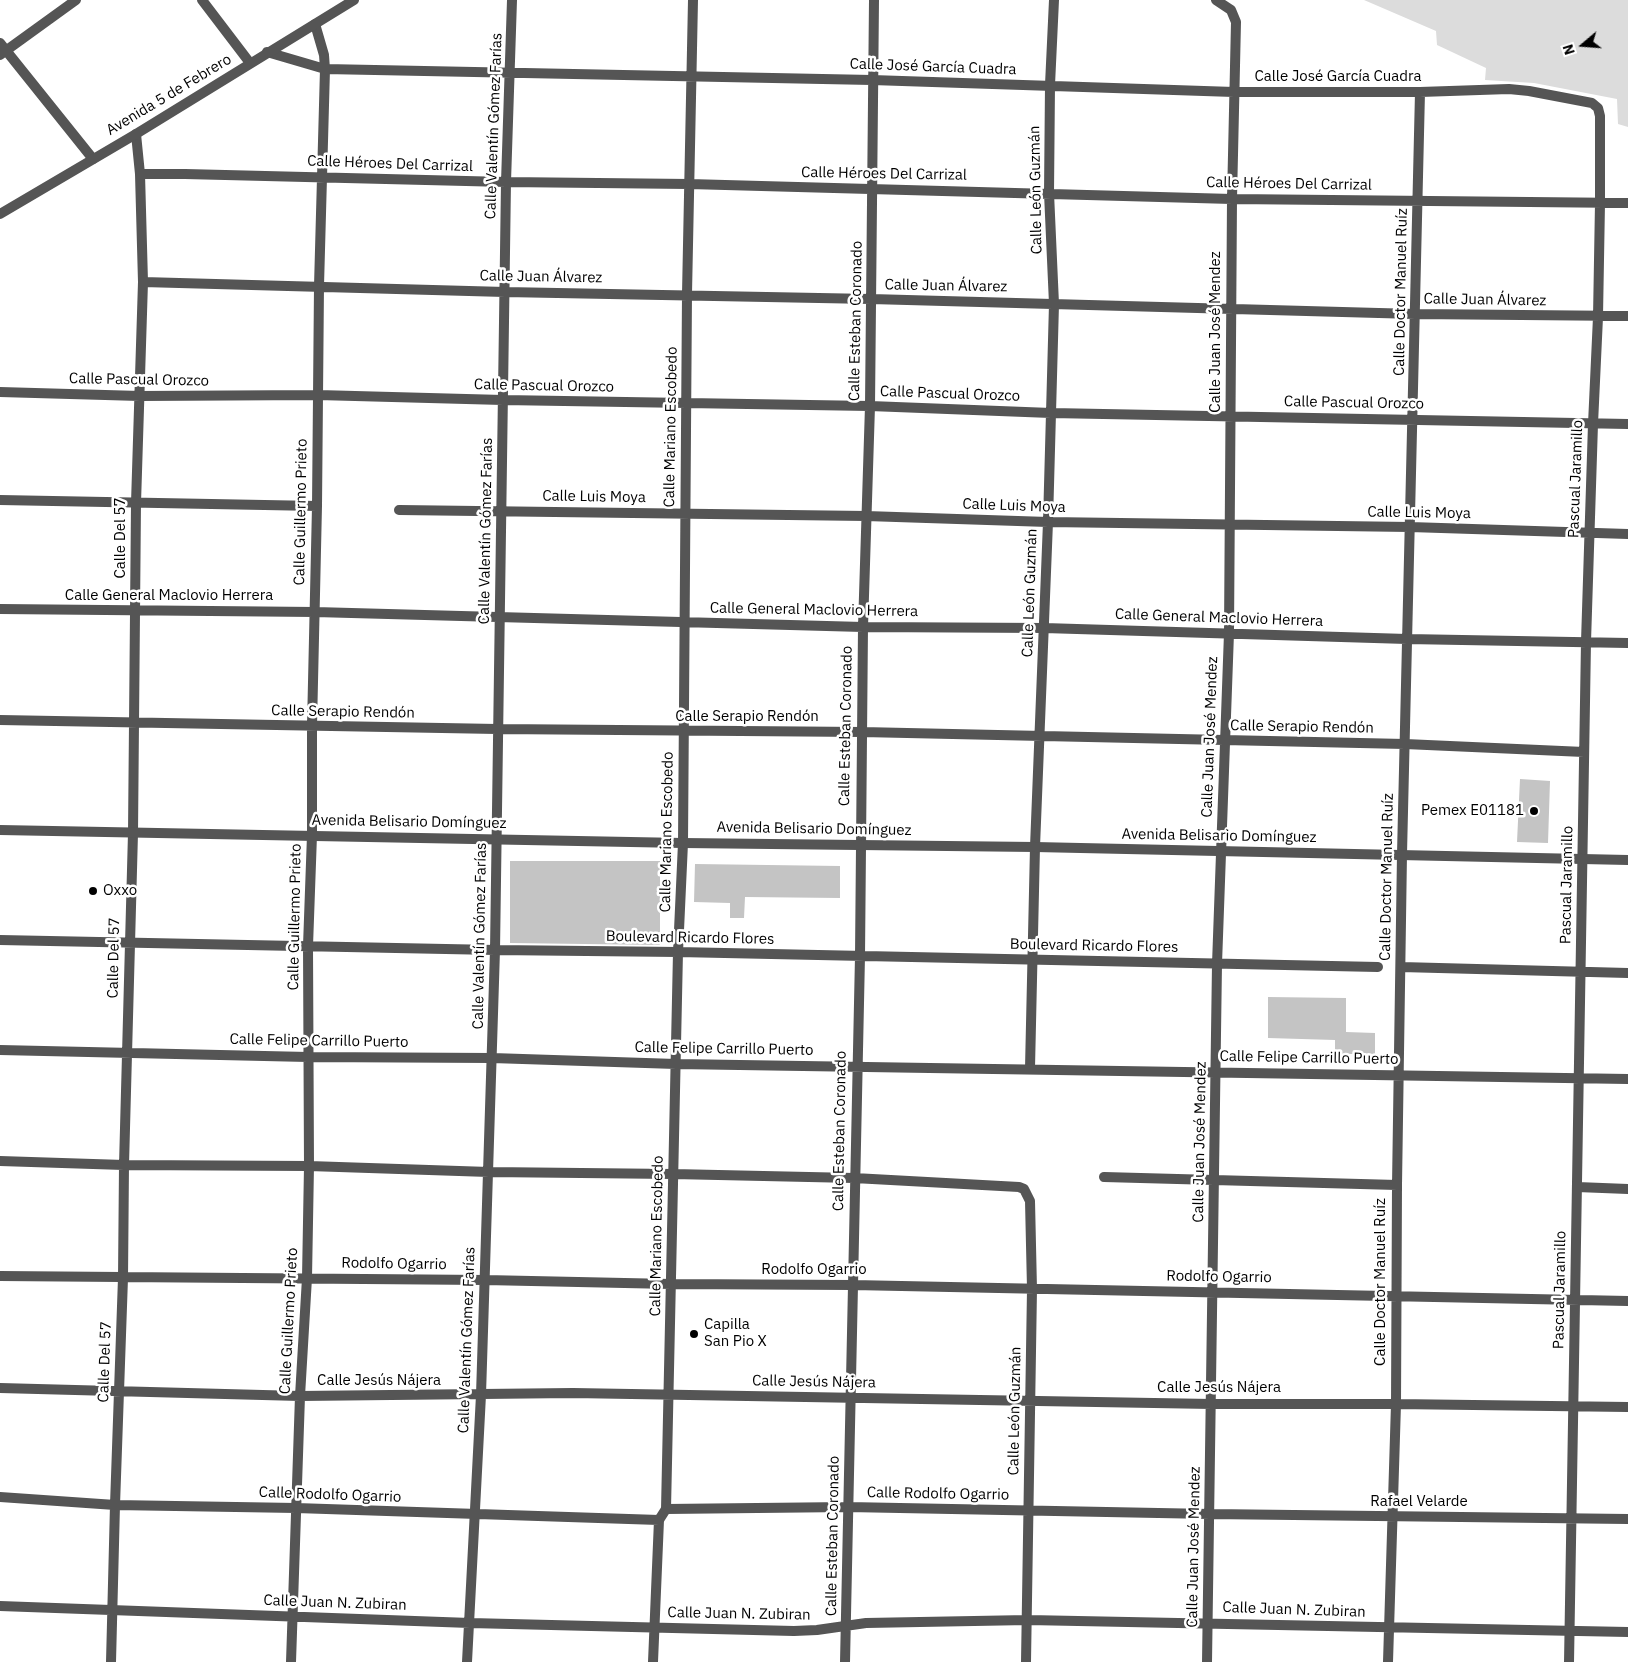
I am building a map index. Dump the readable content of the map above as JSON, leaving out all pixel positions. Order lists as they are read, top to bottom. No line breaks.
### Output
{"streets":{"street":["Calle José García Cuadra","Avenida 5 de Febrero","Calle Valentín Gómez Farías","Calle Héroes Del Carrizal","Calle León Guzmán","Calle Juan Álvarez","Calle Doctor Manuel Ruíz","Calle Esteban Coronado","Calle Juan José Mendez","Calle Pascual Orozco","Calle Mariano Escobedo","Pascual Jaramillo","Calle Luis Moya","Calle Guillermo Prieto","Calle Del 57","Calle General Maclovio Herrera","Calle Serapio Rendón","Avenida Belisario Domínguez","Boulevard Ricardo Flores","Calle Felipe Carrillo Puerto","Rodolfo Ogarrio","Calle Jesús Nájera","Calle Rodolfo Ogarrio","Rafael Velarde","Calle Juan N. Zubiran"]},"crossings":[["Calle José García Cuadra","Avenida 5 de Febrero"],["Calle José García Cuadra","Calle Valentín Gómez Farías"],["Calle José García Cuadra","Calle León Guzmán"],["Calle José García Cuadra","Calle Doctor Manuel Ruíz"],["Calle José García Cuadra","Calle Esteban Coronado"],["Calle José García Cuadra","Calle Juan José Mendez"],["Calle José García Cuadra","Calle Mariano Escobedo"],["Calle José García Cuadra","Pascual Jaramillo"],["Calle José García Cuadra","Calle Guillermo Prieto"],["Avenida 5 de Febrero","Calle Guillermo Prieto"],["Avenida 5 de Febrero","Calle Del 57"],["Calle Valentín Gómez Farías","Calle Héroes Del Carrizal"],["Calle Valentín Gómez Farías","Calle Juan Álvarez"],["Calle Valentín Gómez Farías","Calle Pascual Orozco"],["Calle Valentín Gómez Farías","Calle Luis Moya"],["Calle Valentín Gómez Farías","Calle General Maclovio Herrera"],["Calle Valentín Gómez Farías","Calle Serapio Rendón"],["Calle Valentín Gómez Farías","Avenida Belisario Domínguez"],["Calle Valentín Gómez Farías","Boulevard Ricardo Flores"],["Calle Valentín Gómez Farías","Calle Felipe Carrillo Puerto"],["Calle Valentín Gómez Farías","Rodolfo Ogarrio"],["Calle Valentín Gómez Farías","Calle Jesús Nájera"],["Calle Valentín Gómez Farías","Calle Rodolfo Ogarrio"],["Calle Valentín Gómez Farías","Calle Juan N. Zubiran"],["Calle Héroes Del Carrizal","Calle León Guzmán"],["Calle Héroes Del Carrizal","Calle Doctor Manuel Ruíz"],["Calle Héroes Del Carrizal","Calle Esteban Coronado"],["Calle Héroes Del Carrizal","Calle Juan José Mendez"],["Calle Héroes Del Carrizal","Calle Mariano Escobedo"],["Calle Héroes Del Carrizal","Pascual Jaramillo"],["Calle Héroes Del Carrizal","Calle Guillermo Prieto"],["Calle Héroes Del Carrizal","Calle Del 57"],["Calle León Guzmán","Calle Juan Álvarez"],["Calle León Guzmán","Calle Esteban Coronado"],["Calle León Guzmán","Calle Pascual Orozco"],["Calle León Guzmán","Calle Luis Moya"],["Calle León Guzmán","Calle General Maclovio Herrera"],["Calle León Guzmán","Calle Serapio Rendón"],["Calle León Guzmán","Avenida Belisario Domínguez"],["Calle León Guzmán","Boulevard Ricardo Flores"],["Calle León Guzmán","Calle Felipe Carrillo Puerto"],["Calle León Guzmán","Rodolfo Ogarrio"],["Calle León Guzmán","Calle Jesús Nájera"],["Calle León Guzmán","Calle Rodolfo Ogarrio"],["Calle León Guzmán","Calle Juan N. Zubiran"],["Calle Juan Álvarez","Calle Doctor Manuel Ruíz"],["Calle Juan Álvarez","Calle Esteban Coronado"],["Calle Juan Álvarez","Calle Juan José Mendez"],["Calle Juan Álvarez","Calle Mariano Escobedo"],["Calle Juan Álvarez","Pascual Jaramillo"],["Calle Juan Álvarez","Calle Guillermo Prieto"],["Calle Juan Álvarez","Calle Del 57"],["Calle Doctor Manuel Ruíz","Calle Pascual Orozco"],["Calle Doctor Manuel Ruíz","Calle Luis Moya"],["Calle Doctor Manuel Ruíz","Calle General Maclovio Herrera"],["Calle Doctor Manuel Ruíz","Calle Serapio Rendón"],["Calle Doctor Manuel Ruíz","Avenida Belisario Domínguez"],["Calle Doctor Manuel Ruíz","Calle Felipe Carrillo Puerto"],["Calle Doctor Manuel Ruíz","Rodolfo Ogarrio"],["Calle Doctor Manuel Ruíz","Calle Jesús Nájera"],["Calle Doctor Manuel Ruíz","Rafael Velarde"],["Calle Doctor Manuel Ruíz","Calle Juan N. Zubiran"],["Calle Esteban Coronado","Calle Pascual Orozco"],["Calle Esteban Coronado","Calle Luis Moya"],["Calle Esteban Coronado","Calle General Maclovio Herrera"],["Calle Esteban Coronado","Calle Serapio Rendón"],["Calle Esteban Coronado","Avenida Belisario Domínguez"],["Calle Esteban Coronado","Boulevard Ricardo Flores"],["Calle Esteban Coronado","Calle Felipe Carrillo Puerto"],["Calle Esteban Coronado","Rodolfo Ogarrio"],["Calle Esteban Coronado","Calle Jesús Nájera"],["Calle Esteban Coronado","Calle Rodolfo Ogarrio"],["Calle Esteban Coronado","Calle Juan N. Zubiran"],["Calle Juan José Mendez","Calle Pascual Orozco"],["Calle Juan José Mendez","Calle Luis Moya"],["Calle Juan José Mendez","Calle General Maclovio Herrera"],["Calle Juan José Mendez","Calle Serapio Rendón"],["Calle Juan José Mendez","Avenida Belisario Domínguez"],["Calle Juan José Mendez","Boulevard Ricardo Flores"],["Calle Juan José Mendez","Calle Felipe Carrillo Puerto"],["Calle Juan José Mendez","Rodolfo Ogarrio"],["Calle Juan José Mendez","Calle Jesús Nájera"],["Calle Juan José Mendez","Calle Rodolfo Ogarrio"],["Calle Juan José Mendez","Rafael Velarde"],["Calle Juan José Mendez","Calle Juan N. Zubiran"],["Calle Pascual Orozco","Calle Mariano Escobedo"],["Calle Pascual Orozco","Pascual Jaramillo"],["Calle Pascual Orozco","Calle Guillermo Prieto"],["Calle Pascual Orozco","Calle Del 57"],["Calle Mariano Escobedo","Calle Luis Moya"],["Calle Mariano Escobedo","Calle General Maclovio Herrera"],["Calle Mariano Escobedo","Calle Serapio Rendón"],["Calle Mariano Escobedo","Avenida Belisario Domínguez"],["Calle Mariano Escobedo","Boulevard Ricardo Flores"],["Calle Mariano Escobedo","Calle Felipe Carrillo Puerto"],["Calle Mariano Escobedo","Rodolfo Ogarrio"],["Calle Mariano Escobedo","Calle Jesús Nájera"],["Calle Mariano Escobedo","Calle Rodolfo Ogarrio"],["Calle Mariano Escobedo","Calle Juan N. Zubiran"],["Pascual Jaramillo","Calle Luis Moya"],["Pascual Jaramillo","Calle General Maclovio Herrera"],["Pascual Jaramillo","Calle Serapio Rendón"],["Pascual Jaramillo","Avenida Belisario Domínguez"],["Pascual Jaramillo","Calle Felipe Carrillo Puerto"],["Pascual Jaramillo","Rodolfo Ogarrio"],["Pascual Jaramillo","Calle Jesús Nájera"],["Pascual Jaramillo","Rafael Velarde"],["Pascual Jaramillo","Calle Juan N. Zubiran"],["Calle Guillermo Prieto","Calle General Maclovio Herrera"],["Calle Guillermo Prieto","Calle Serapio Rendón"],["Calle Guillermo Prieto","Avenida Belisario Domínguez"],["Calle Guillermo Prieto","Boulevard Ricardo Flores"],["Calle Guillermo Prieto","Calle Felipe Carrillo Puerto"],["Calle Guillermo Prieto","Rodolfo Ogarrio"],["Calle Guillermo Prieto","Calle Jesús Nájera"],["Calle Guillermo Prieto","Calle Rodolfo Ogarrio"],["Calle Guillermo Prieto","Calle Juan N. Zubiran"],["Calle Del 57","Calle General Maclovio Herrera"],["Calle Del 57","Calle Serapio Rendón"],["Calle Del 57","Avenida Belisario Domínguez"],["Calle Del 57","Boulevard Ricardo Flores"],["Calle Del 57","Calle Felipe Carrillo Puerto"],["Calle Del 57","Rodolfo Ogarrio"],["Calle Del 57","Calle Jesús Nájera"],["Calle Del 57","Calle Rodolfo Ogarrio"],["Calle Del 57","Calle Juan N. Zubiran"],["Calle Rodolfo Ogarrio","Rafael Velarde"]],"places":["Pemex E01181","Oxxo","Capilla San Pio X"],"north":"left"}
